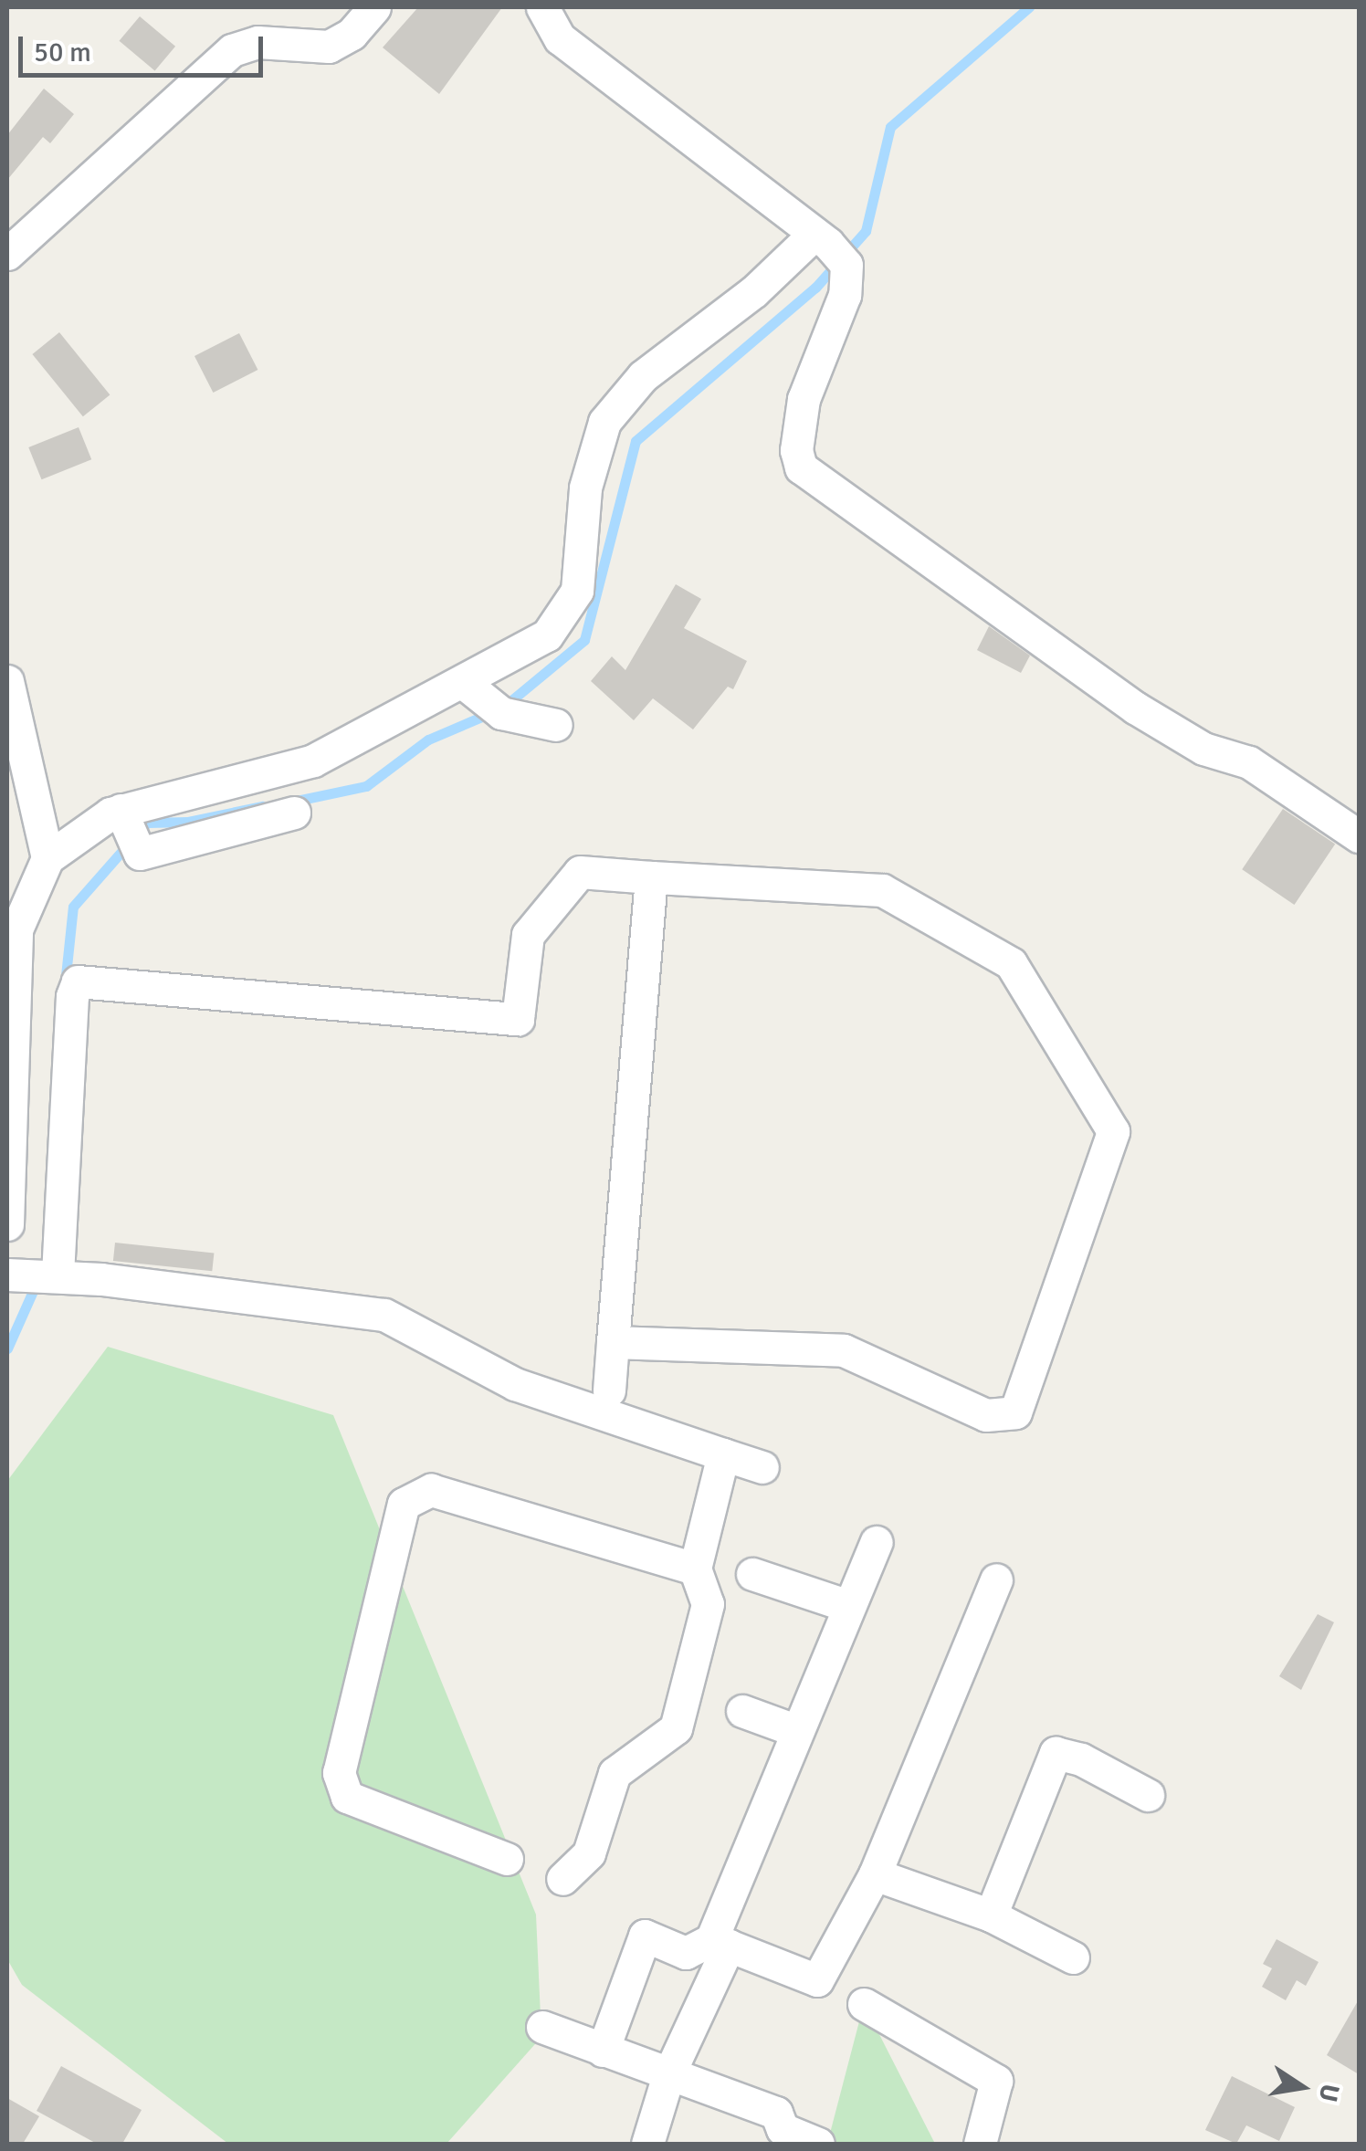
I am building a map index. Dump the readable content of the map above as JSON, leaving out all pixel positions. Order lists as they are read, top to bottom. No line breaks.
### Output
{"scale_bar":"50 m","north":"right"}
